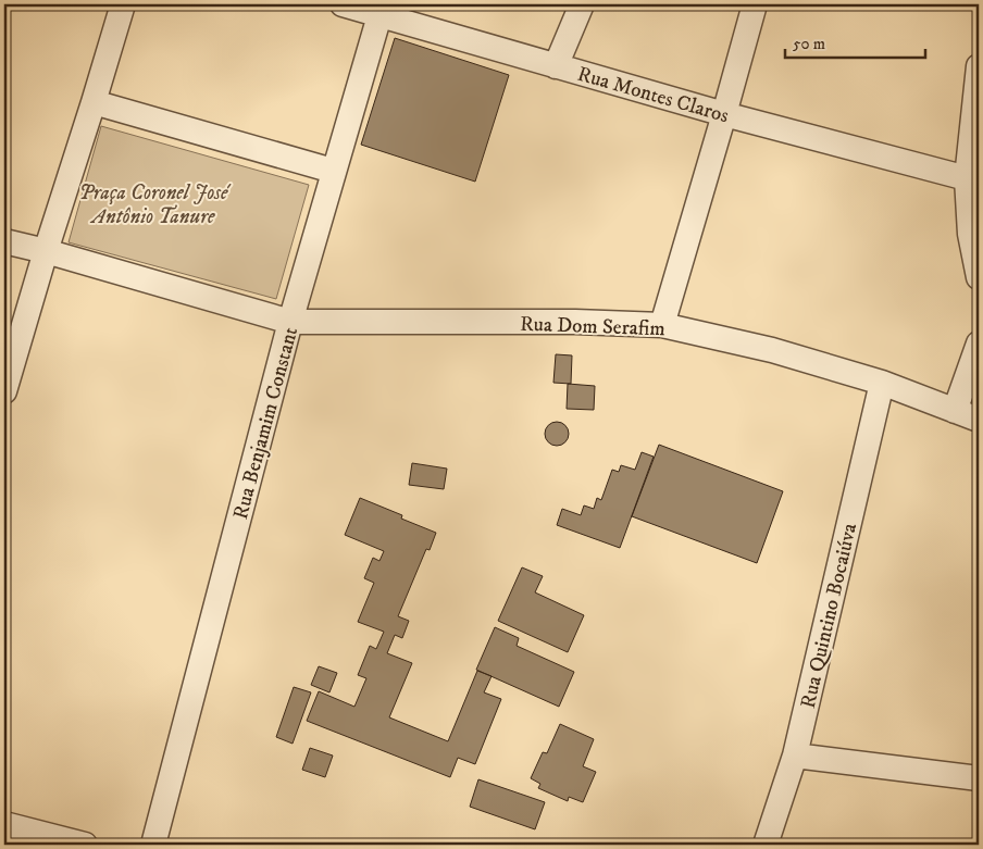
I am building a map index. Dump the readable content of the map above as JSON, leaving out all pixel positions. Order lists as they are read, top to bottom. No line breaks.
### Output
{"streets":{"street":["Rua Montes Claros","Rua Dom Serafim","Rua Benjamim Constant","Rua Quintino Bocaiúva"]},"crossings":[["Rua Montes Claros","Rua Benjamim Constant"],["Rua Dom Serafim","Rua Benjamim Constant"],["Rua Dom Serafim","Rua Quintino Bocaiúva"]],"parks":["Praça Coronel José Antônio Tanure"],"scale_bar":"50 m"}
